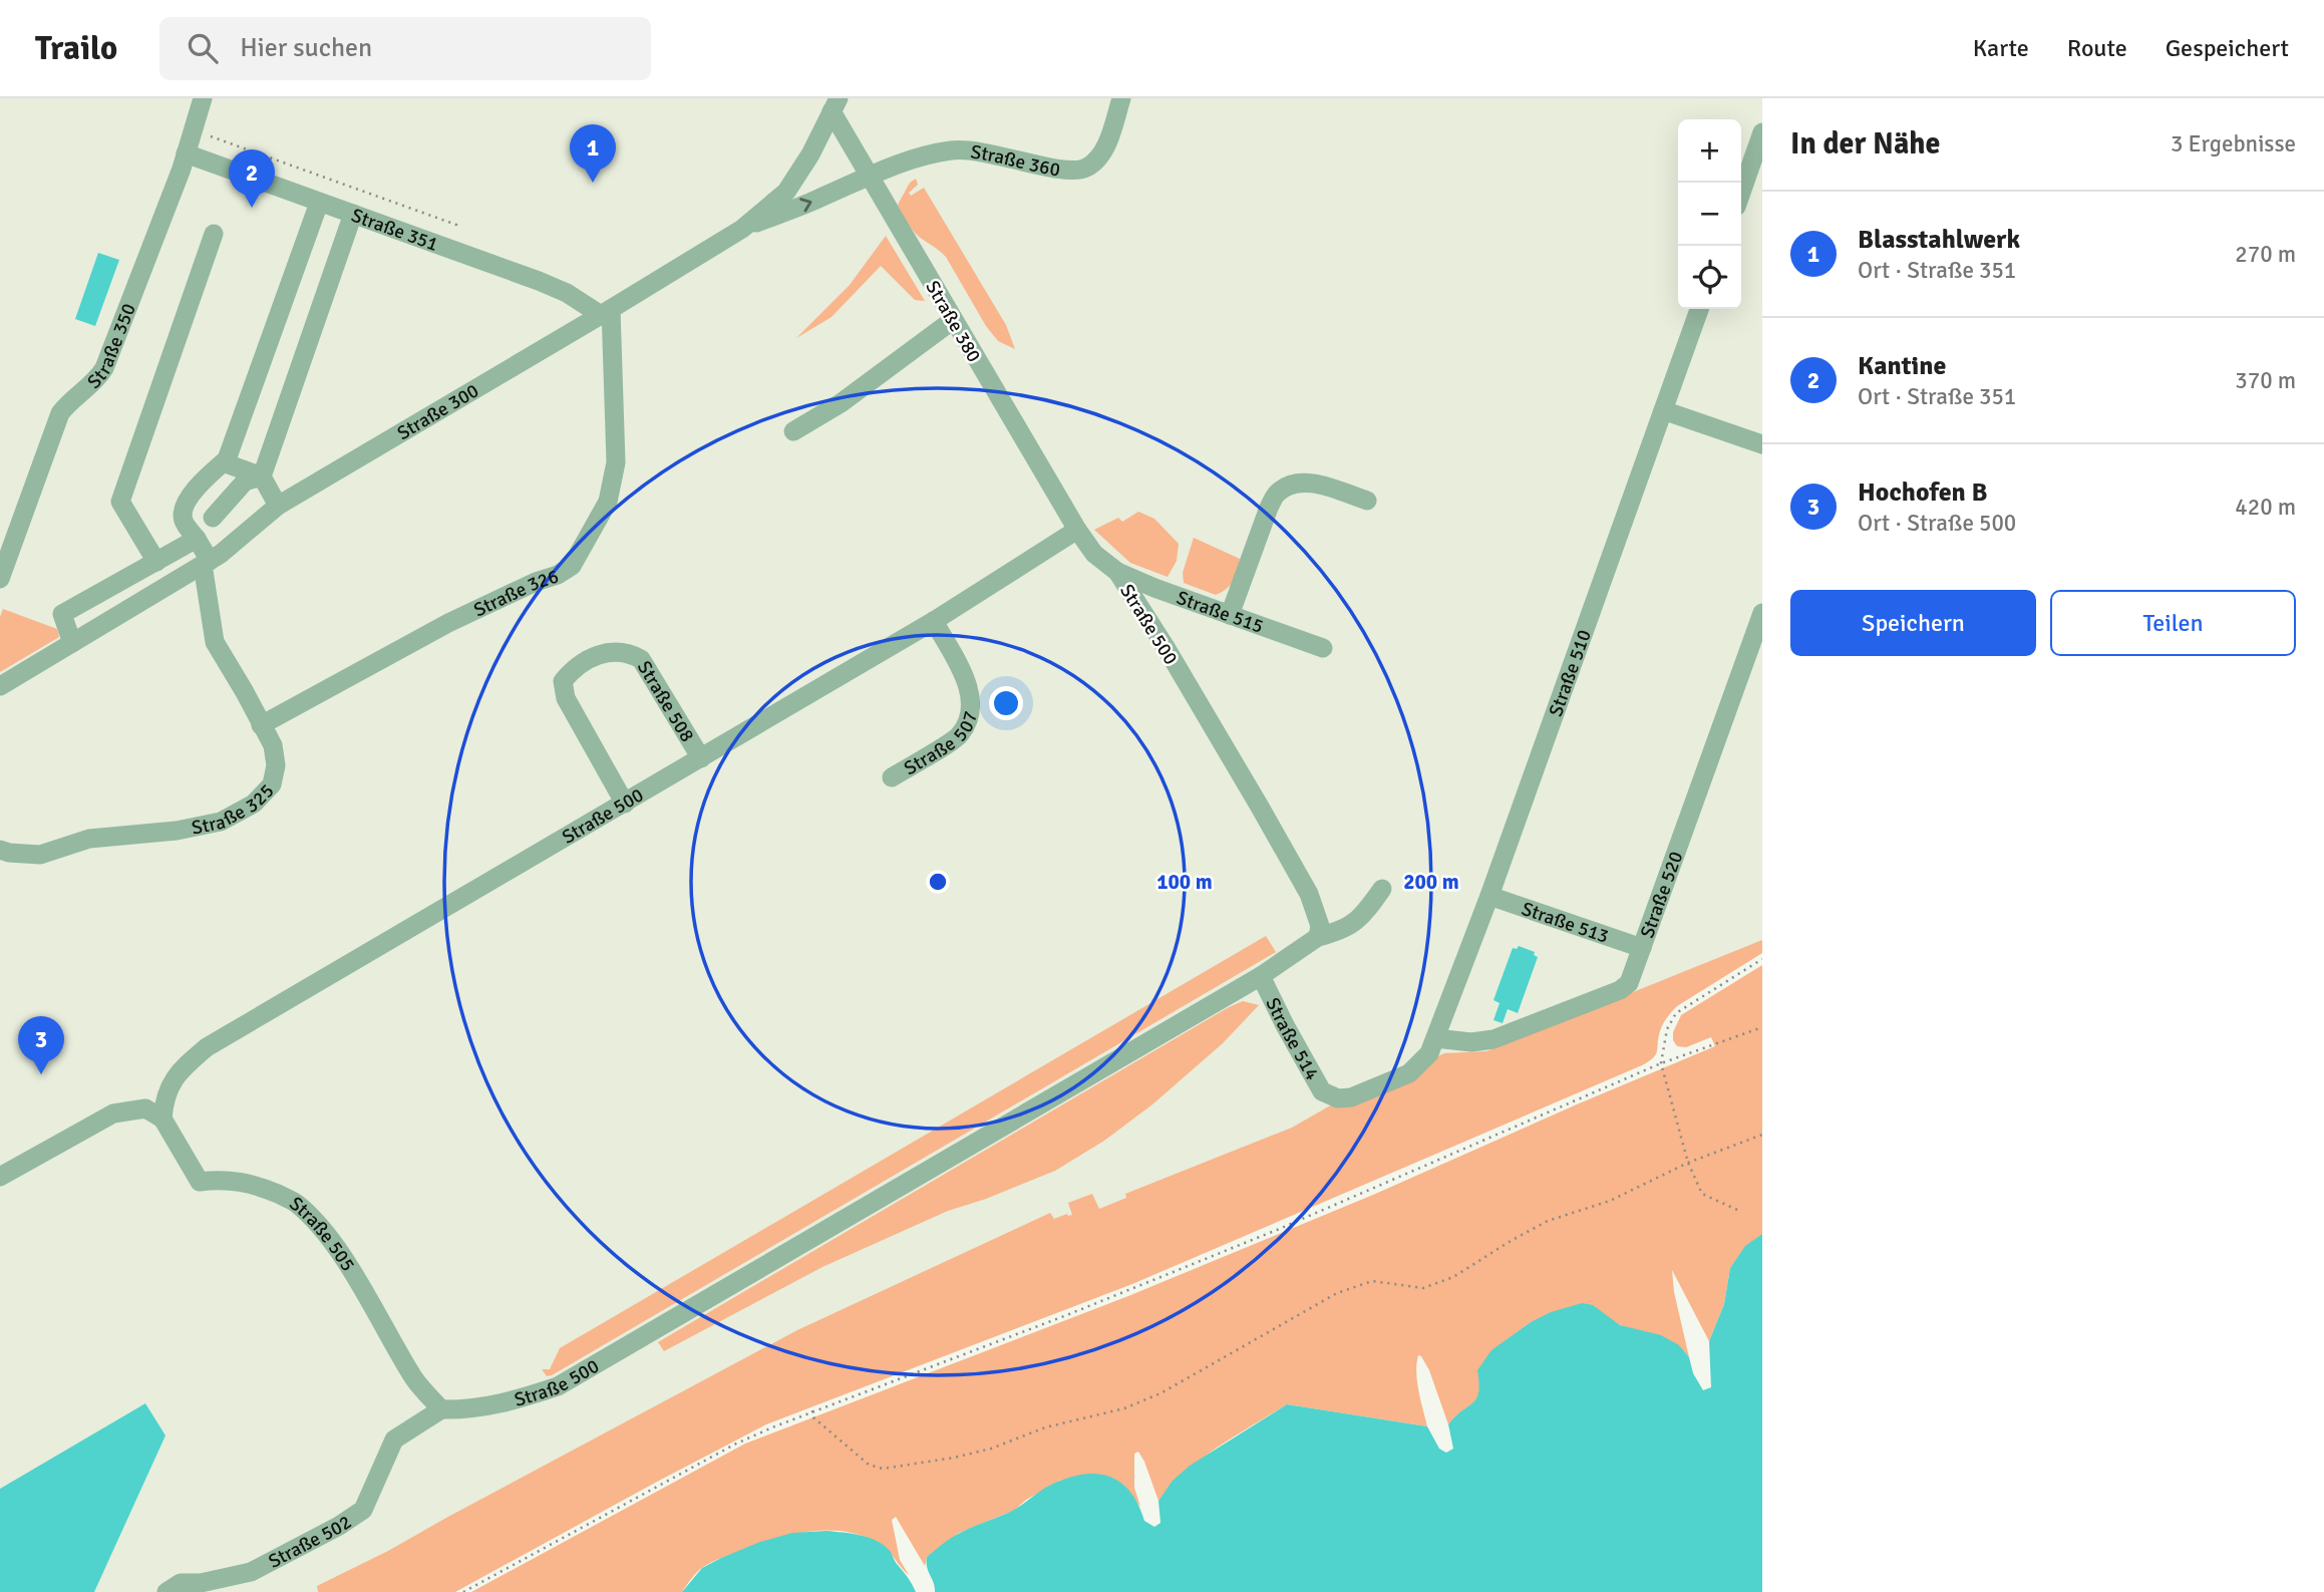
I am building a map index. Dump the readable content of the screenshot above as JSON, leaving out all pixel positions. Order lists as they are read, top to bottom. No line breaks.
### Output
{"streets":{"street":["Straße 360","Straße 351","Straße 380","Straße 350","Straße 300","Straße 326","Straße 515","Straße 500","Straße 510","Straße 508","Straße 507","Straße 325","Straße 520","Straße 513","Straße 514","Straße 505","Straße 502"]},"crossings":[["Straße 360","Straße 380"],["Straße 360","Straße 300"],["Straße 351","Straße 350"],["Straße 351","Straße 300"],["Straße 351","Straße 326"],["Straße 380","Straße 300"],["Straße 380","Straße 500"],["Straße 300","Straße 326"],["Straße 300","Straße 325"],["Straße 326","Straße 325"],["Straße 515","Straße 500"],["Straße 500","Straße 508"],["Straße 500","Straße 507"],["Straße 500","Straße 514"],["Straße 500","Straße 505"],["Straße 500","Straße 502"],["Straße 510","Straße 520"],["Straße 510","Straße 513"],["Straße 510","Straße 514"],["Straße 520","Straße 513"],["Straße 520","Straße 514"],["Straße 505","Straße 502"]],"page":{"header":"Trailo","search":"Hier suchen","nav":["Karte","Route","Gespeichert"],"heading":["In der Nähe","3 Ergebnisse"],"map_buttons":["+","−"],"pins":["1","2","3"],"list":[{"mark":"1","name":"Blasstahlwerk","note":"Ort · Straße 351","value":"270 m"},{"mark":"2","name":"Kantine","note":"Ort · Straße 351","value":"370 m"},{"mark":"3","name":"Hochofen B","note":"Ort · Straße 500","value":"420 m"}],"buttons":["Speichern","Teilen"]},"rings":["100 m","200 m"]}
